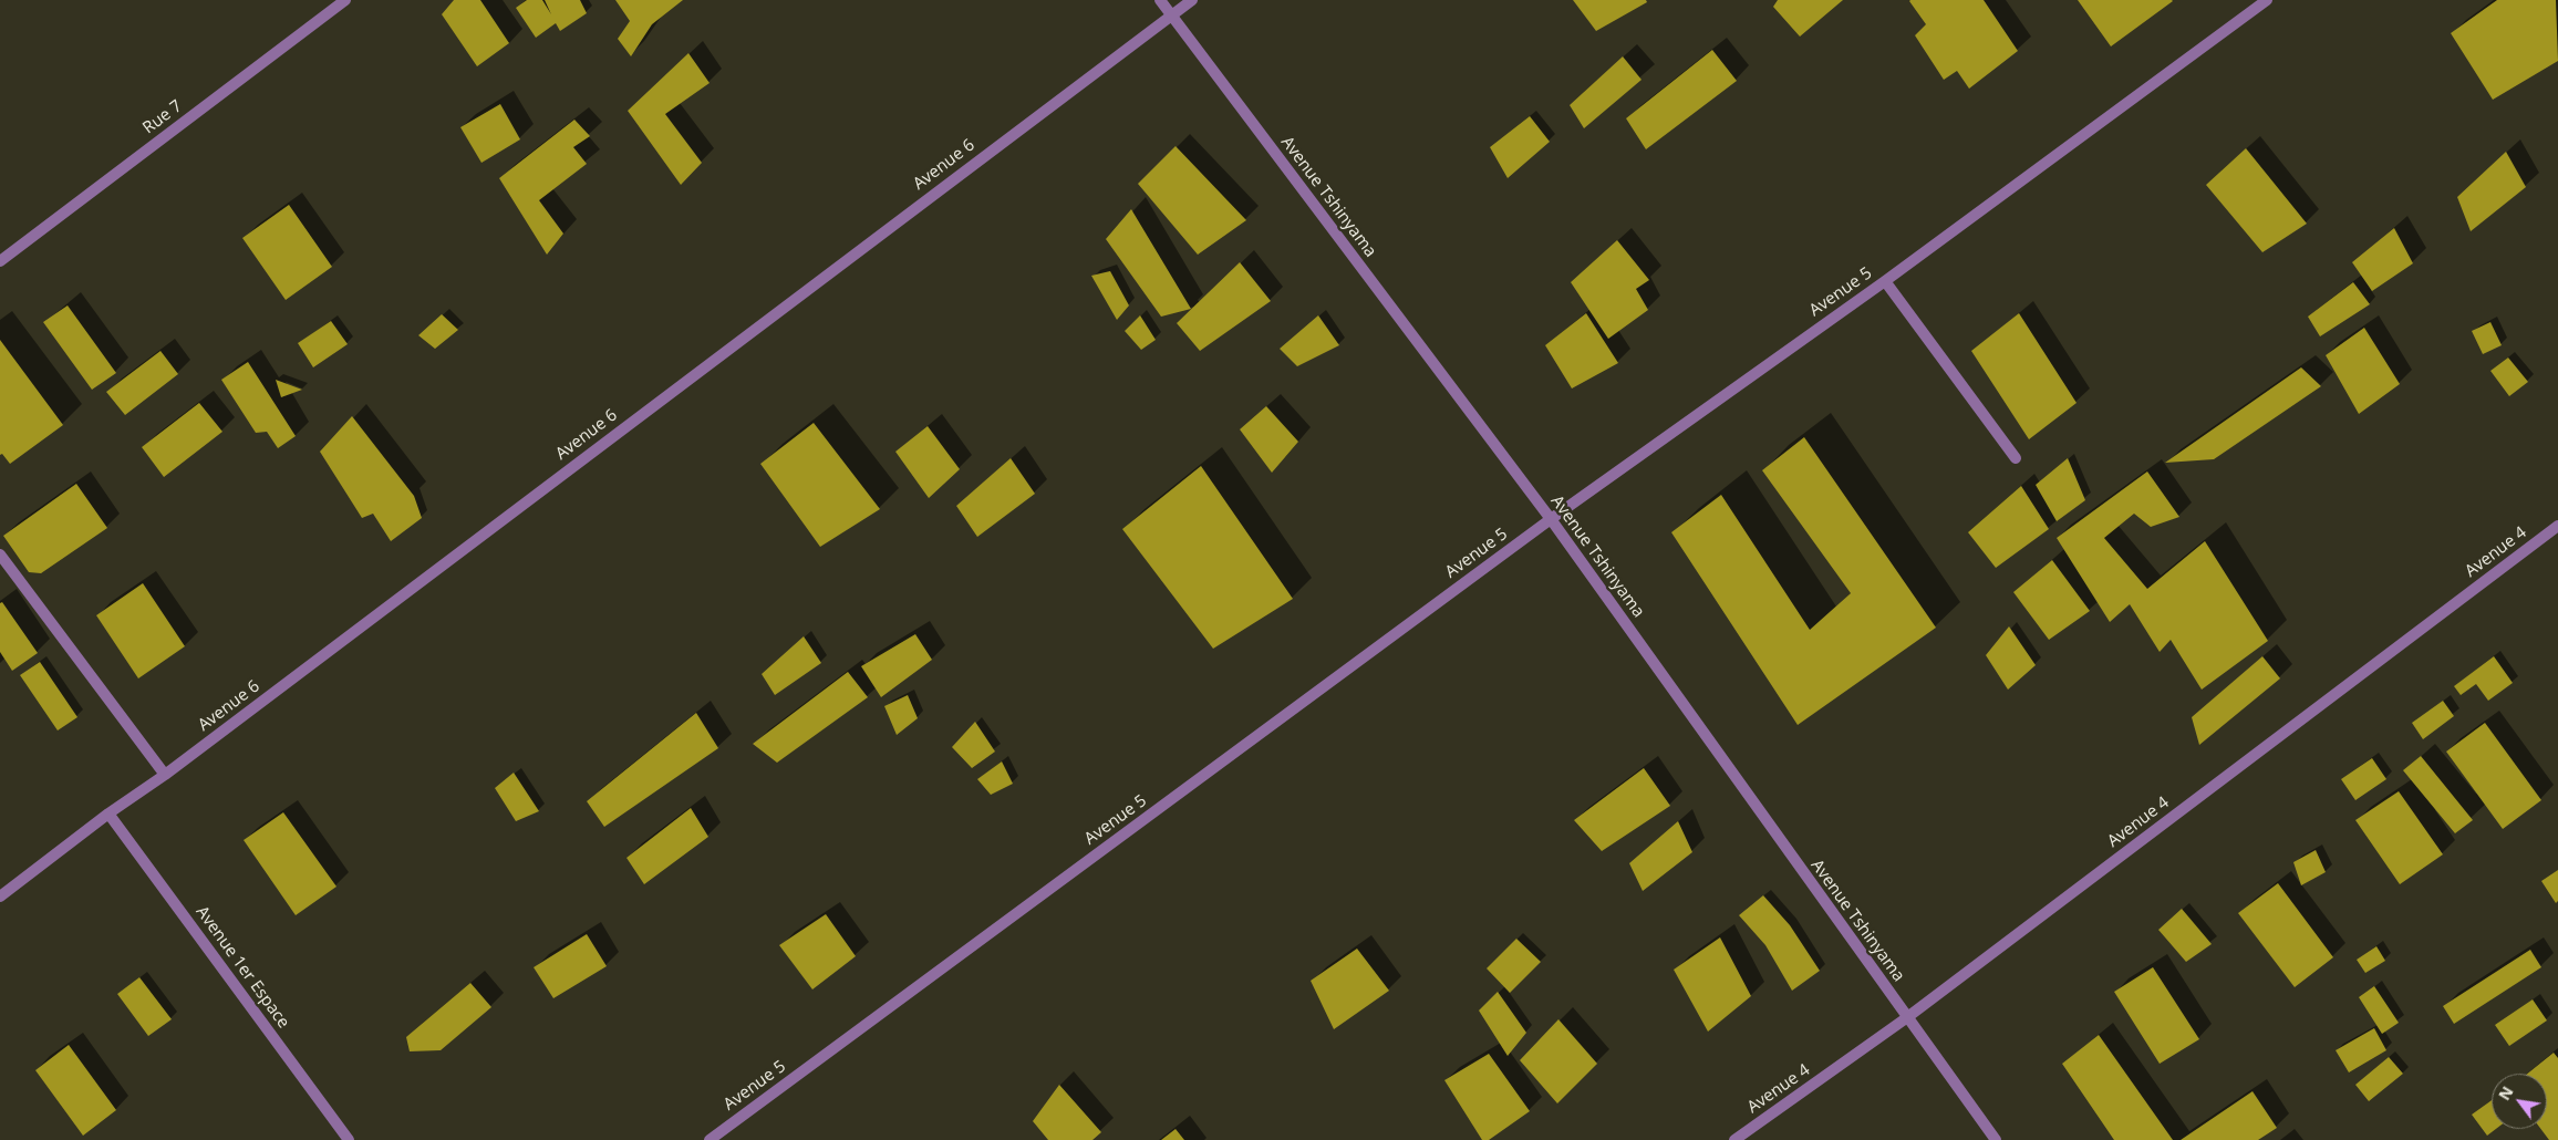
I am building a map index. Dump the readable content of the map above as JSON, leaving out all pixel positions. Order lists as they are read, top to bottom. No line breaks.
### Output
{"streets":{"street":["Rue 7","Avenue 6","Avenue Tshinyama","Avenue 5","Avenue 4","Avenue 1er Espace"]},"crossings":[["Avenue 6","Avenue Tshinyama"],["Avenue 6","Avenue 1er Espace"],["Avenue Tshinyama","Avenue 5"],["Avenue Tshinyama","Avenue 4"]],"north":"top left"}
